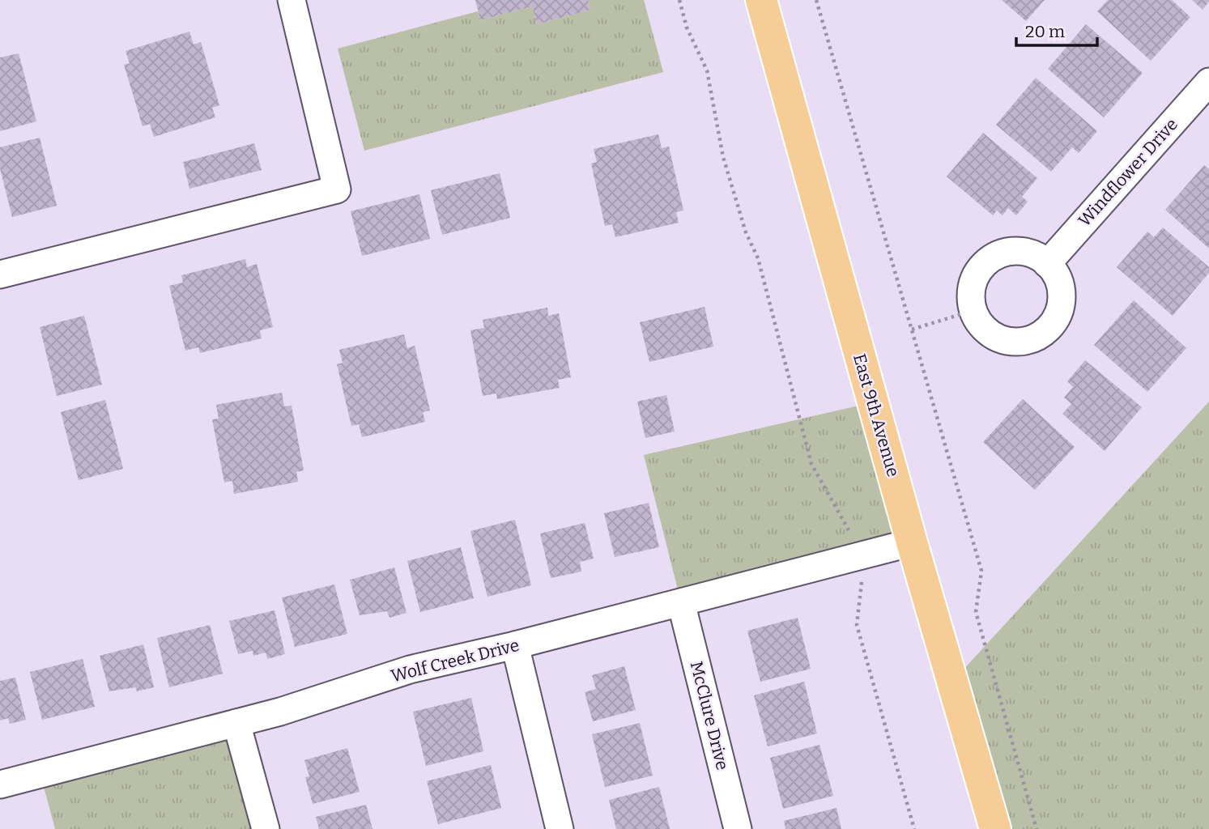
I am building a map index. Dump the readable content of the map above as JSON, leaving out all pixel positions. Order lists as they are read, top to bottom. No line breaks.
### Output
{"streets":{"main road":["East 9th Avenue"],"street":["Windflower Drive","Wolf Creek Drive","McClure Drive"]},"crossings":[["East 9th Avenue","Wolf Creek Drive"],["Wolf Creek Drive","McClure Drive"]],"scale_bar":"20 m"}
